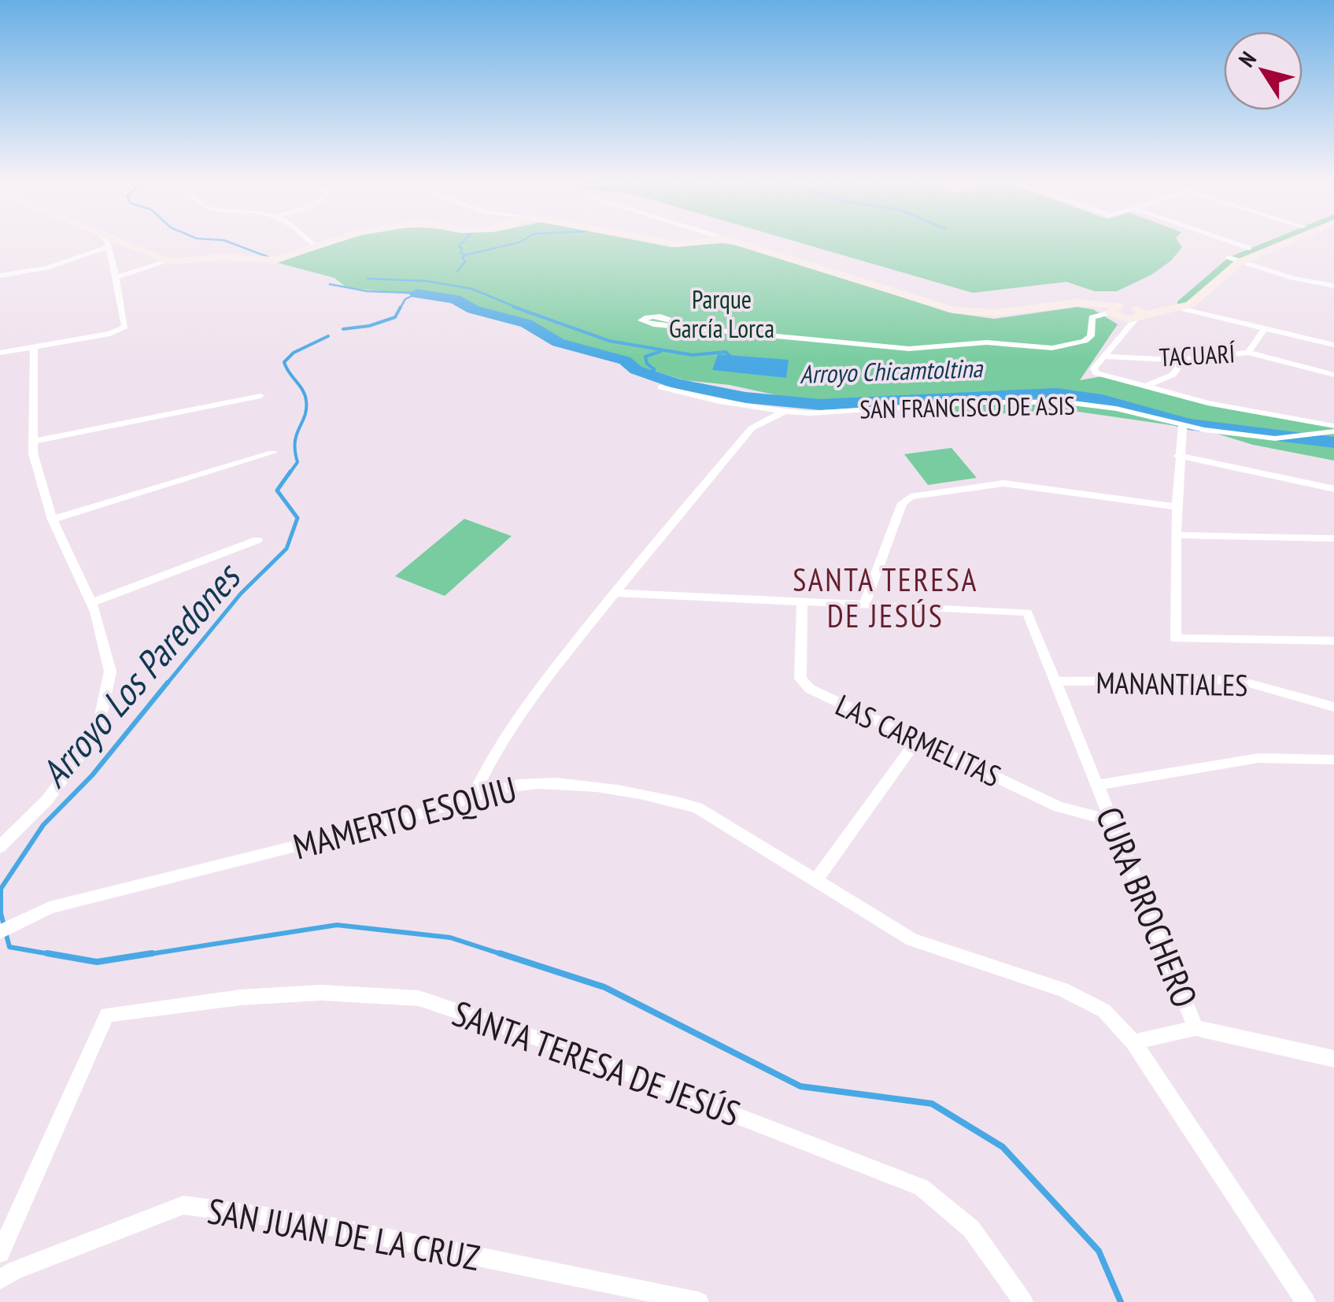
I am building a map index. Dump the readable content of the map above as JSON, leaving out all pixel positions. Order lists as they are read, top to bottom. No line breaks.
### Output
{"streets":{"street":["TACUARÍ","SAN FRANCISCO DE ASIS","MANANTIALES","LAS CARMELITAS","MAMERTO ESQUIU","CURA BROCHERO","SANTA TERESA DE JESÚS","SAN JUAN DE LA CRUZ"]},"crossings":[["SAN FRANCISCO DE ASIS","MAMERTO ESQUIU"],["MANANTIALES","CURA BROCHERO"],["LAS CARMELITAS","CURA BROCHERO"],["MAMERTO ESQUIU","CURA BROCHERO"]],"districts":["SANTA TERESA DE JESÚS"],"water":["Arroyo Chicamtoltina","Arroyo Los Paredones"],"parks":["Parque García Lorca"],"north":"top left"}
